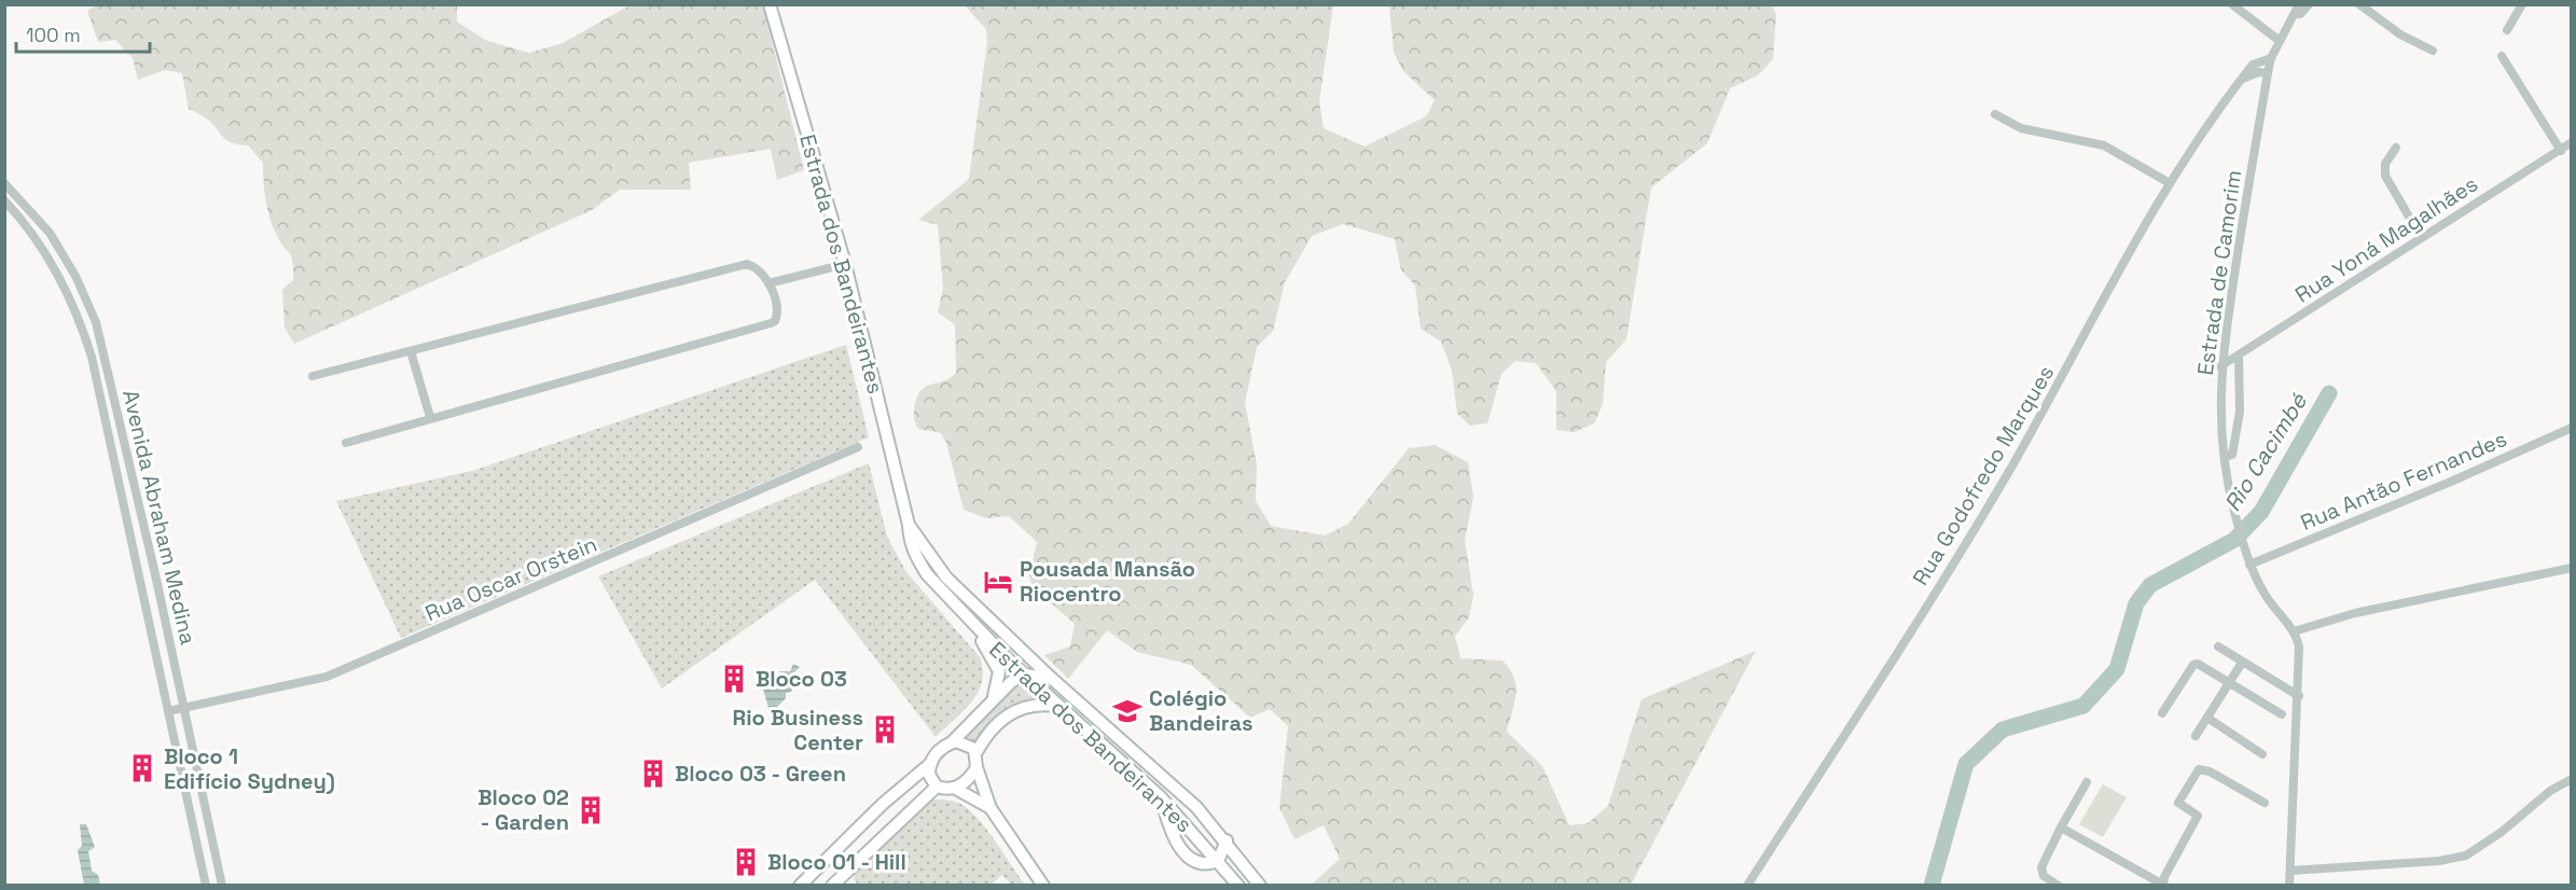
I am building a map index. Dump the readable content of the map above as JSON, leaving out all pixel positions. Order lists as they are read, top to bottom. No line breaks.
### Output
{"streets":{"main road":["Estrada dos Bandeirantes"],"street":["Rua Yoná Magalhães","Estrada de Camorim","Rua Godofredo Marques","Rua Antão Fernandes","Avenida Abraham Medina","Rua Oscar Orstein"]},"crossings":[["Rua Yoná Magalhães","Estrada de Camorim"],["Estrada de Camorim","Rua Godofredo Marques"],["Estrada de Camorim","Rua Antão Fernandes"],["Avenida Abraham Medina","Rua Oscar Orstein"]],"water":["Rio Cacimbé"],"places":{"hotel":["Pousada Mansão Riocentro"],"building":["Bloco 03","Rio Business Center","Bloco 1 Edifício Sydney)","Bloco 03 - Green","Bloco 02 - Garden","Bloco 01 - Hill"],"school or university":["Colégio Bandeiras"]},"scale_bar":"100 m"}
